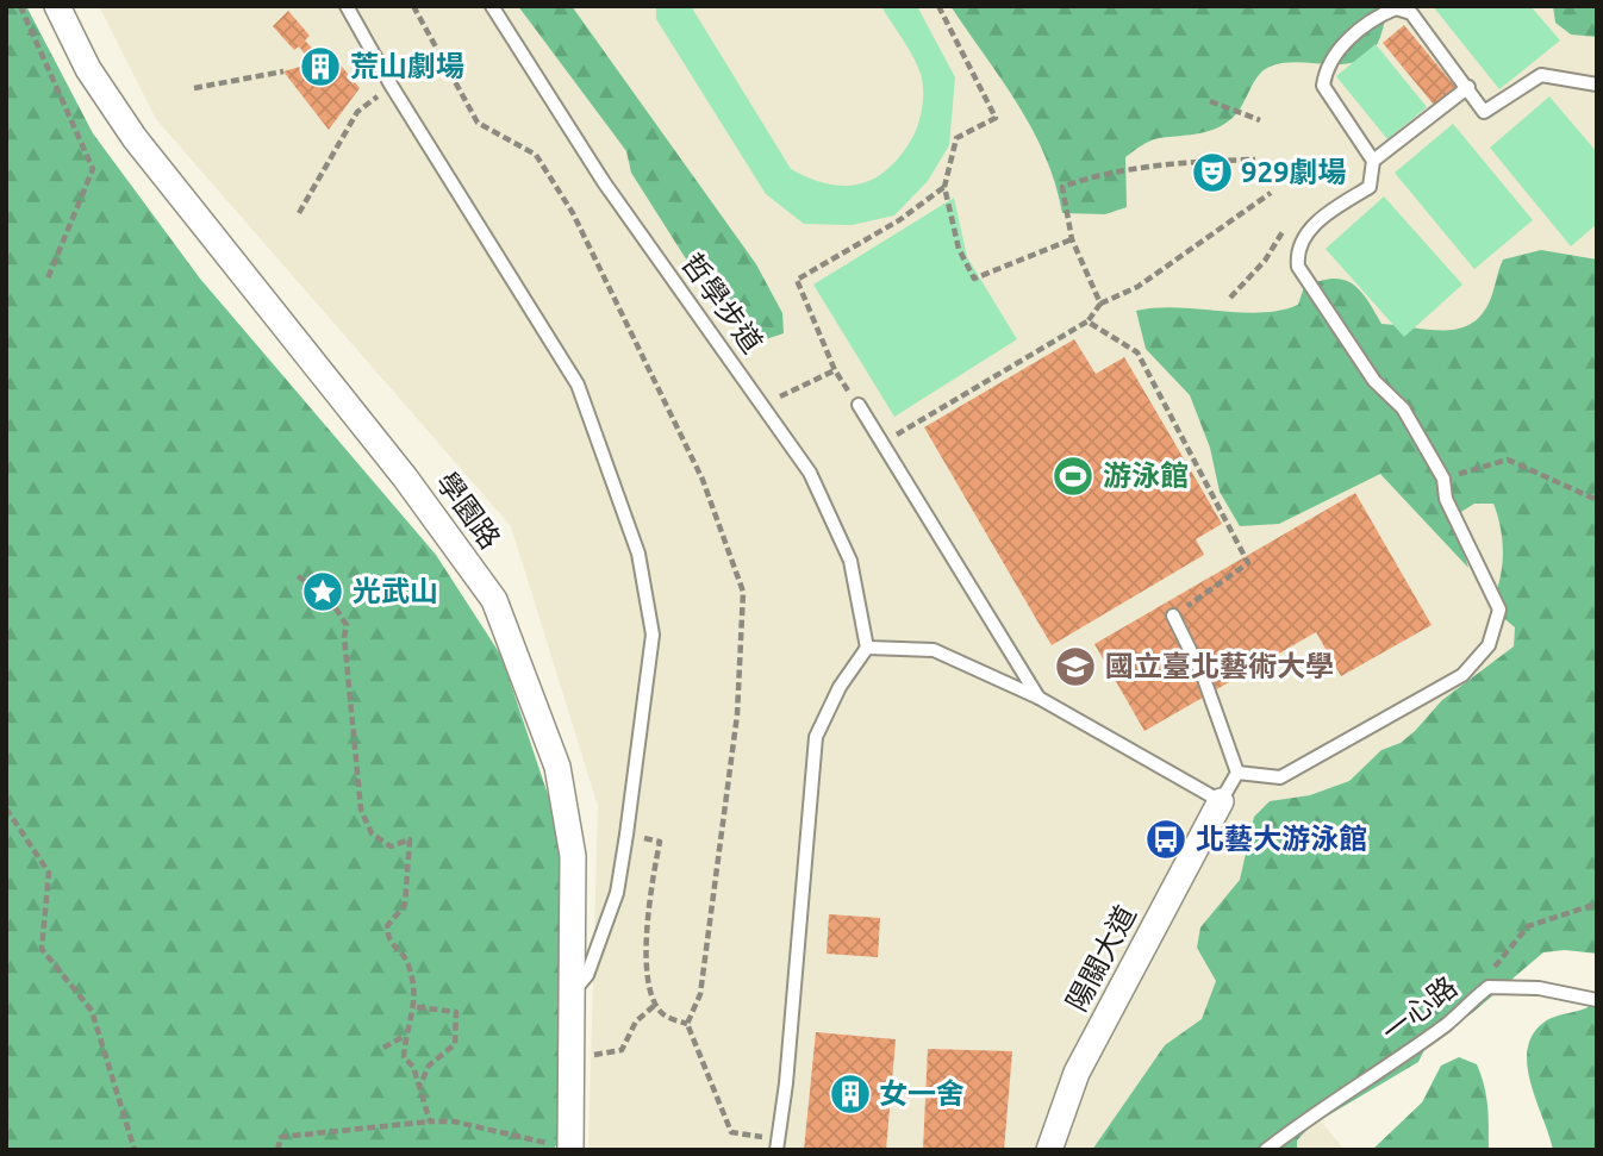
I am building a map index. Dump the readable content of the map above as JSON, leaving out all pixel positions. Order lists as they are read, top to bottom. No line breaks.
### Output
{"streets":{"street":["學園路","陽關大道"],"lane":["哲學步道","一心路"]},"places":{"building":["荒山劇場","女一舍"],"theatre":["929劇場"],"sports":["游泳館"],"place":["光武山"],"school or university":["國立臺北藝術大學"],"bus stop":["北藝大游泳館"]}}
